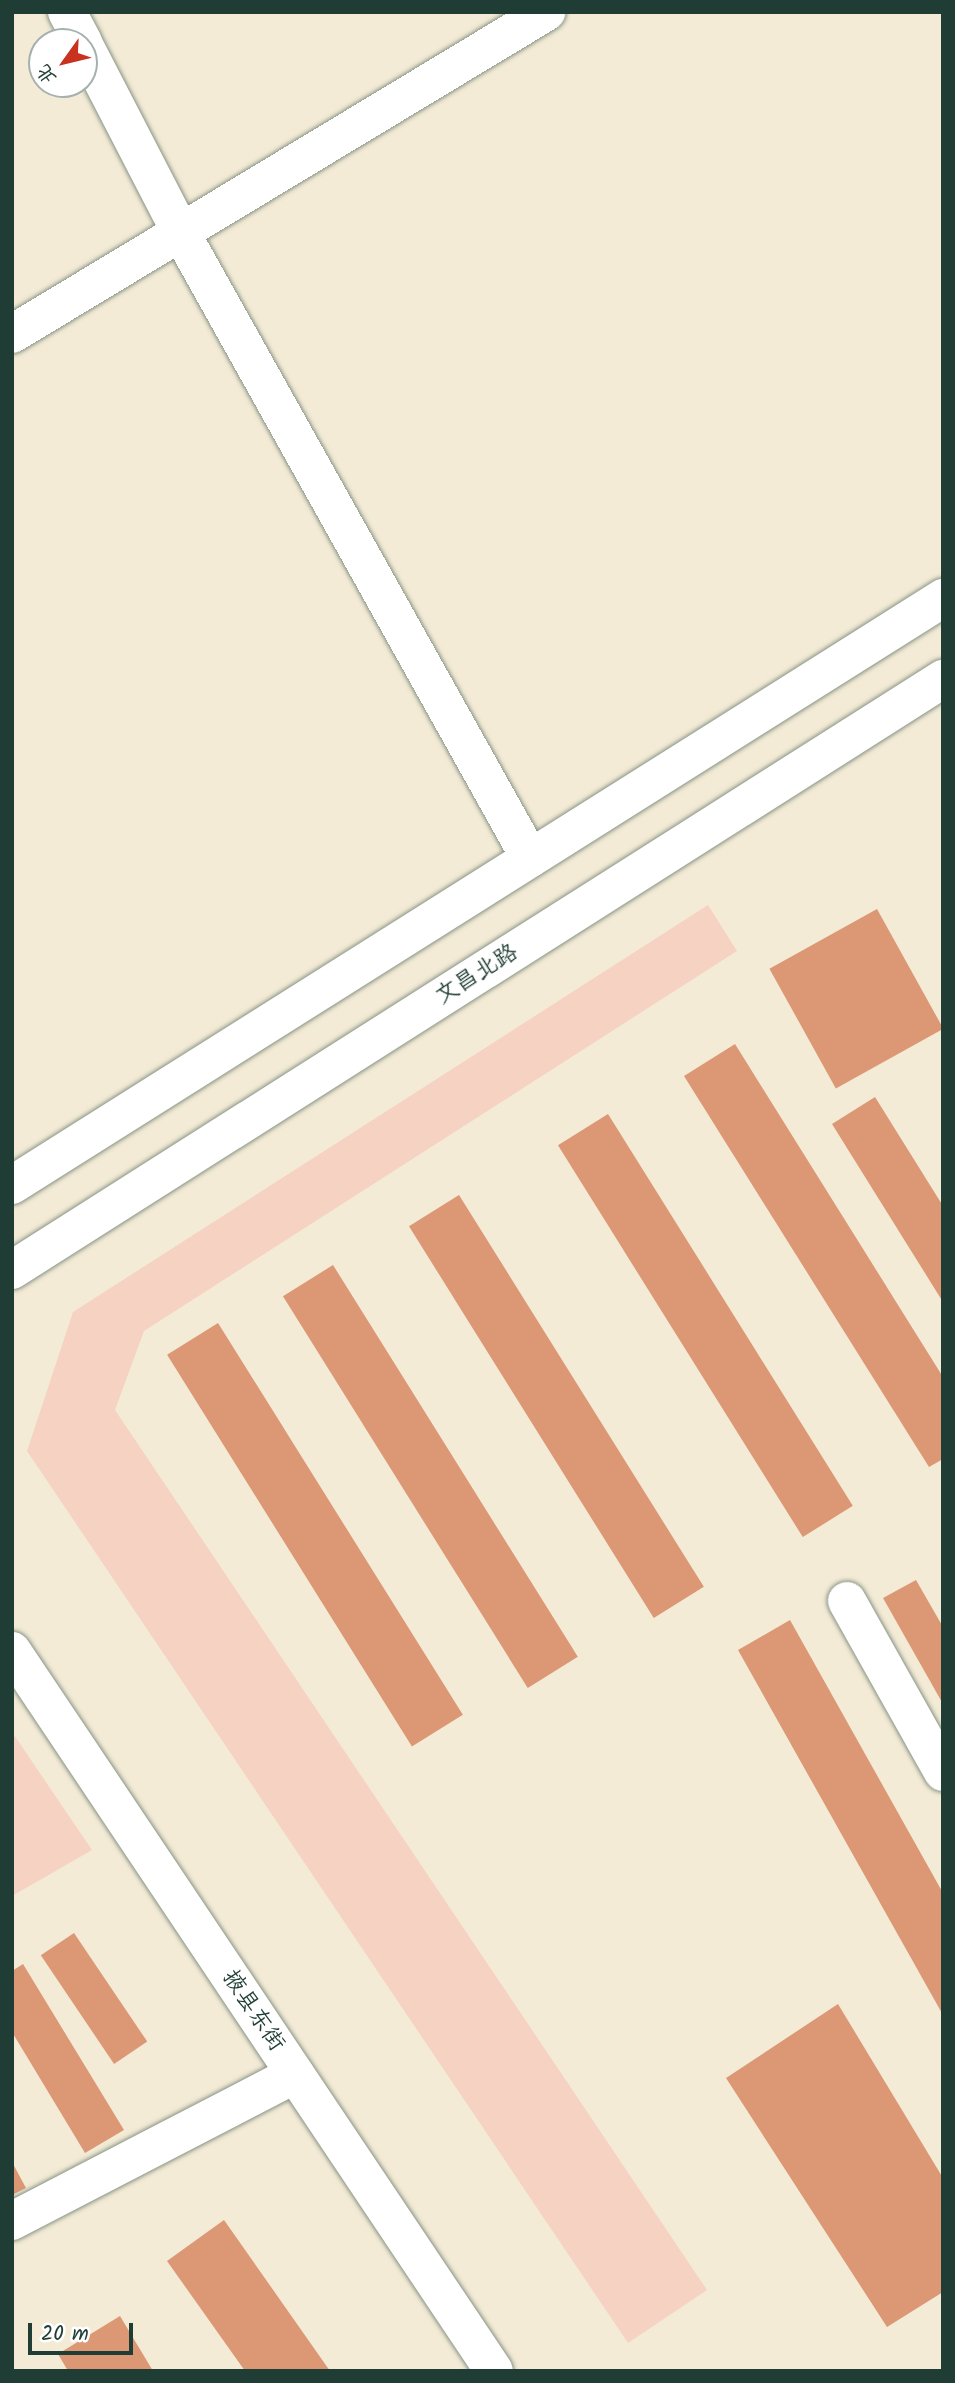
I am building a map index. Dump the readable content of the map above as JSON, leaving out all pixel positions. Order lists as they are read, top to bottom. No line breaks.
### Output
{"streets":{"main road":["文昌北路","掖县东街"]},"scale_bar":"20 m","north":"bottom left"}
